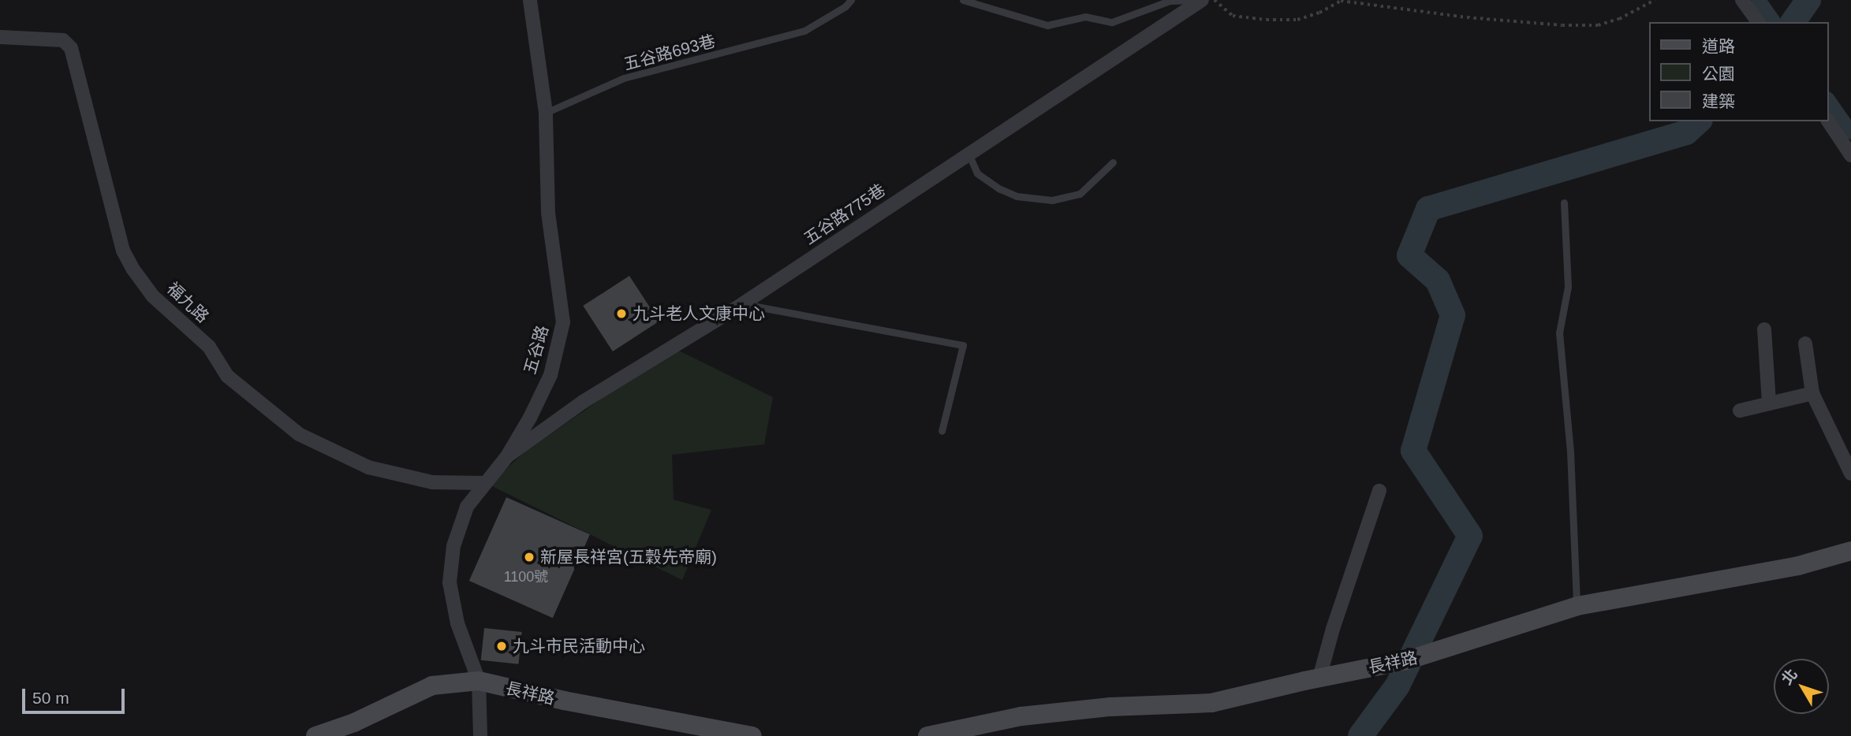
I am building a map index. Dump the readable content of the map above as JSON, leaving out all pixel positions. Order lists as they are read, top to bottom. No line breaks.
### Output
{"streets":{"street":["五谷路775巷","福九路","五谷路","長祥路"],"lane":["五谷路693巷"]},"crossings":[["五谷路693巷","五谷路"],["五谷路775巷","五谷路"],["福九路","五谷路"],["五谷路","長祥路"]],"places":["九斗老人文康中心","新屋長祥宮(五穀先帝廟)","九斗市民活動中心"],"house_numbers":["1100號"],"legend":["道路","公園","建築"],"scale_bar":"50 m","north":"top left"}
